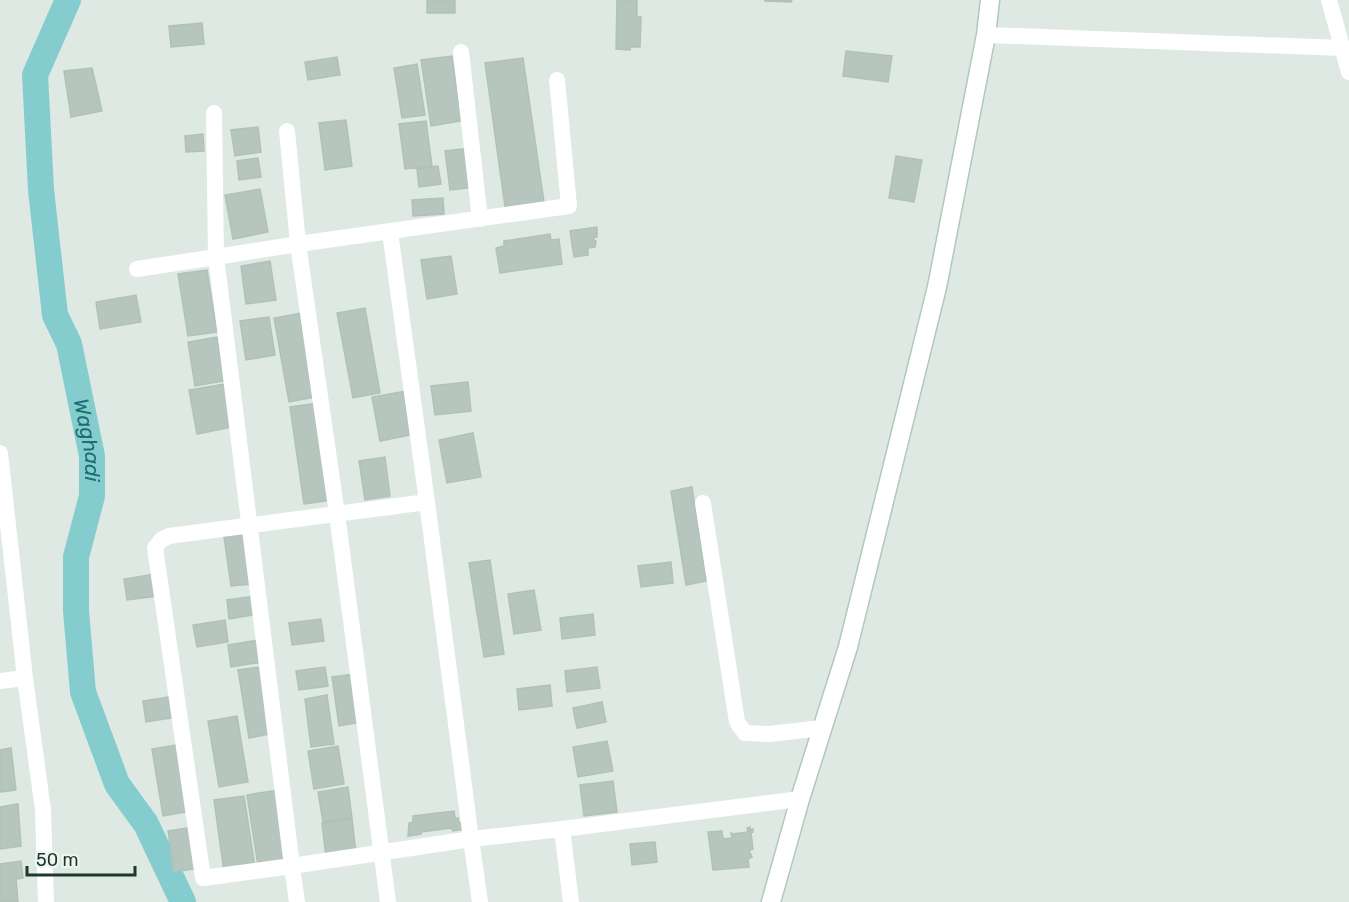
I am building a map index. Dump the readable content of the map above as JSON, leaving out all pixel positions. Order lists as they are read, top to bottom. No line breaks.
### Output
{"water":["Waghadi"],"scale_bar":"50 m"}
